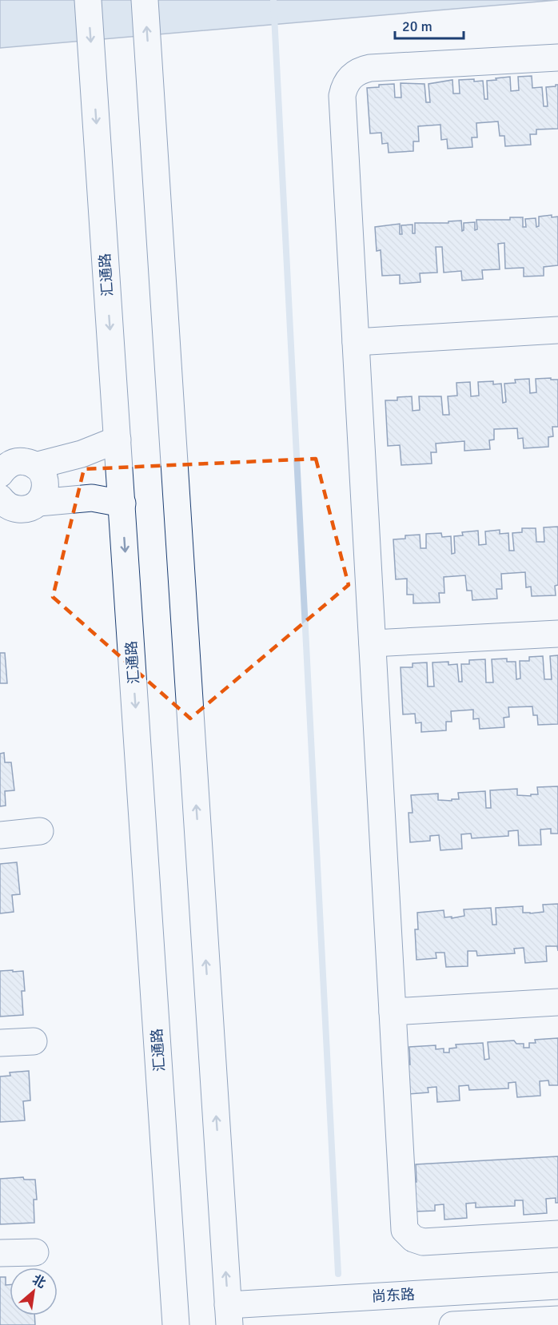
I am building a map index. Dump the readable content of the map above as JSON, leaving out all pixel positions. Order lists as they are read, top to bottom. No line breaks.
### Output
{"streets":{"main road":["汇通路","尚东路"]},"scale_bar":"20 m","north":"top right"}
